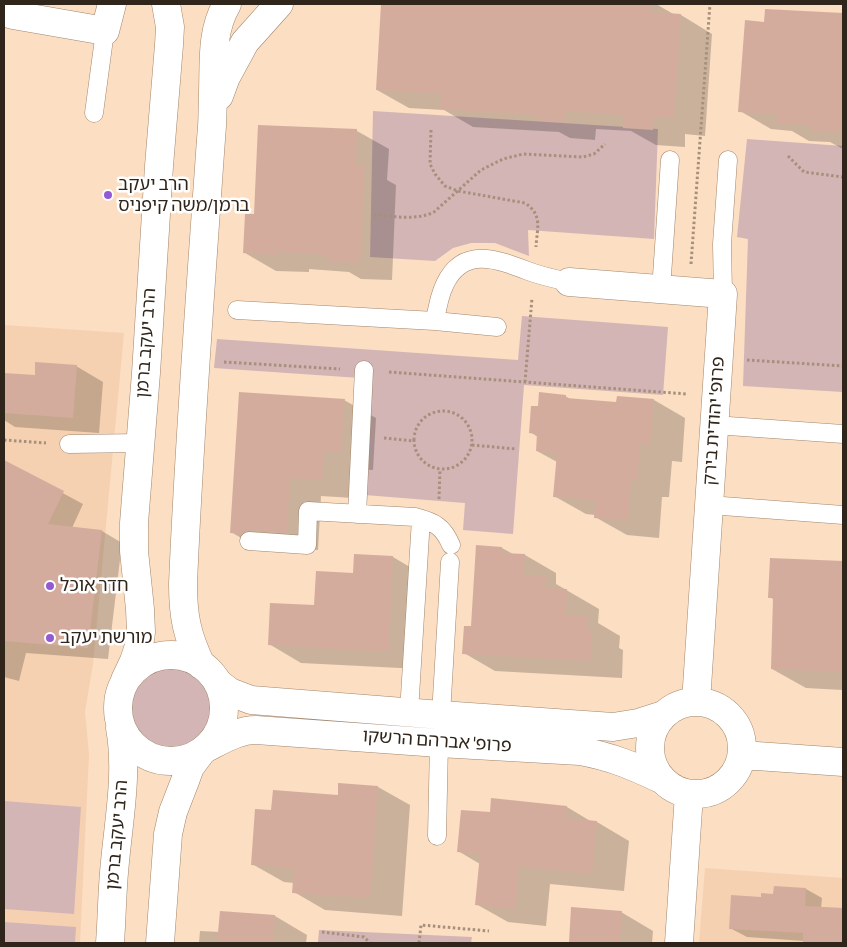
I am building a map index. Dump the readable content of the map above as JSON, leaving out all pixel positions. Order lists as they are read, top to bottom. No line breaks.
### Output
{"streets":{"street":["הרב יעקב ברמן","פרופ' יהודית בירק","פרופ' אברהם הרשקו"]},"crossings":[["הרב יעקב ברמן","פרופ' אברהם הרשקו"],["פרופ' יהודית בירק","פרופ' אברהם הרשקו"]],"places":["הרב יעקב ברמן/משה קיפניס","חדר אוכל","מורשת יעקב"]}
